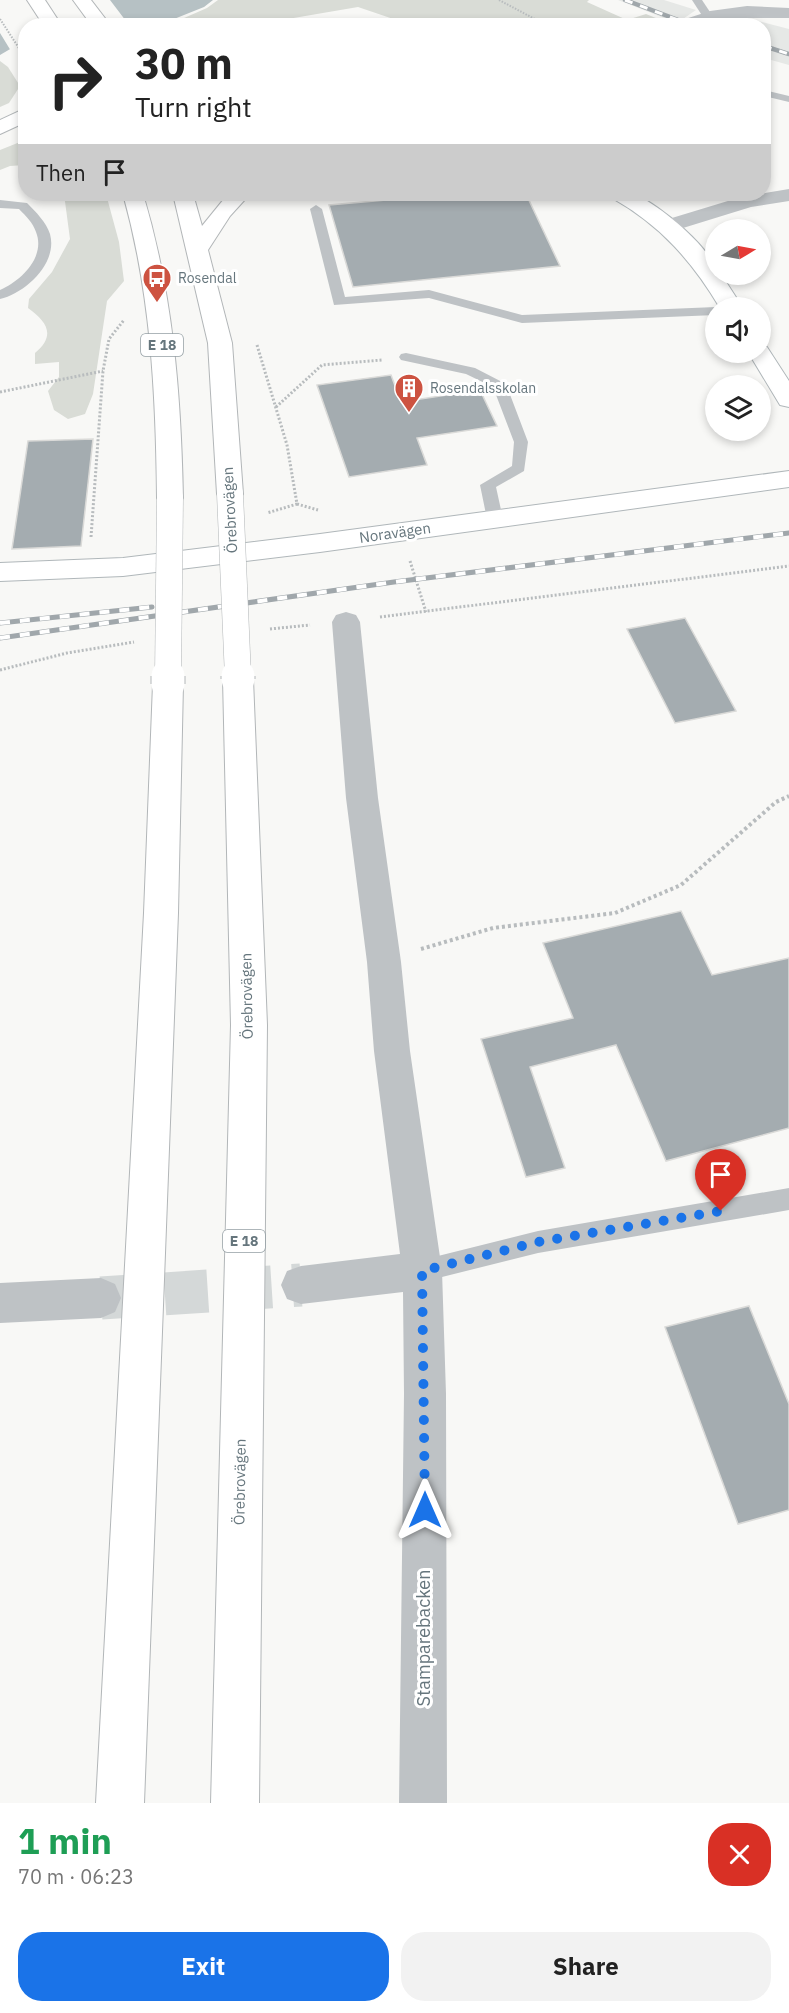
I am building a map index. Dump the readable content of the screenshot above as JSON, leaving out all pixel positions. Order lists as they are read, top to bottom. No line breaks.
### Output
{"streets":{"main road":["E 18","Örebrovägen","Noravägen"],"street":["Stamparebacken"]},"places":{"bus stop":["Rosendal"],"building":["Rosendalsskolan"]},"north":"right","page":{"turn":["30 m","Turn right"],"then":"Then","heading":["1 min","70 m · 06:23"],"buttons":["Exit","Share"]}}
